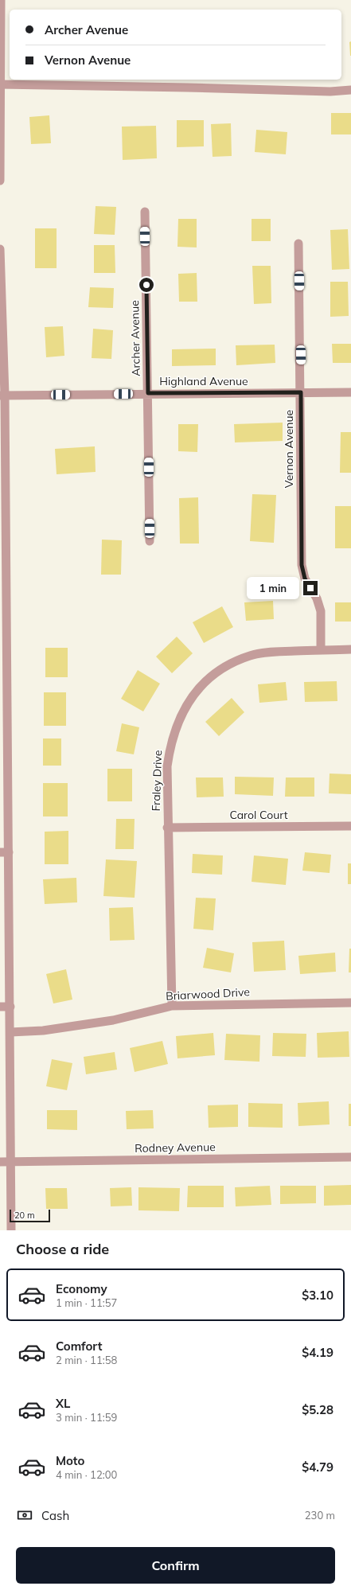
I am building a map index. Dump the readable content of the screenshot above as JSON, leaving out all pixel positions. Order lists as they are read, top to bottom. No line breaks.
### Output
{"streets":{"street":["Archer Avenue","Highland Avenue","Vernon Avenue","Fraley Drive","Carol Court","Briarwood Drive","Rodney Avenue"]},"crossings":[["Archer Avenue","Highland Avenue"],["Highland Avenue","Vernon Avenue"],["Vernon Avenue","Fraley Drive"],["Fraley Drive","Carol Court"],["Fraley Drive","Briarwood Drive"]],"scale_bar":"20 m","page":{"banner":["Archer Avenue","Vernon Avenue"],"bubble":"1 min","scale":"20 m","heading":"Choose a ride","list":[{"name":"Economy","note":"1 min · 11:57","value":"$3.10"},{"name":"Comfort","note":"2 min · 11:58","value":"$4.19"},{"name":"XL","note":"3 min · 11:59","value":"$5.28"},{"name":"Moto","note":"4 min · 12:00","value":"$4.79"}],"pay":["Cash","230 m"],"buttons":"Confirm"}}
